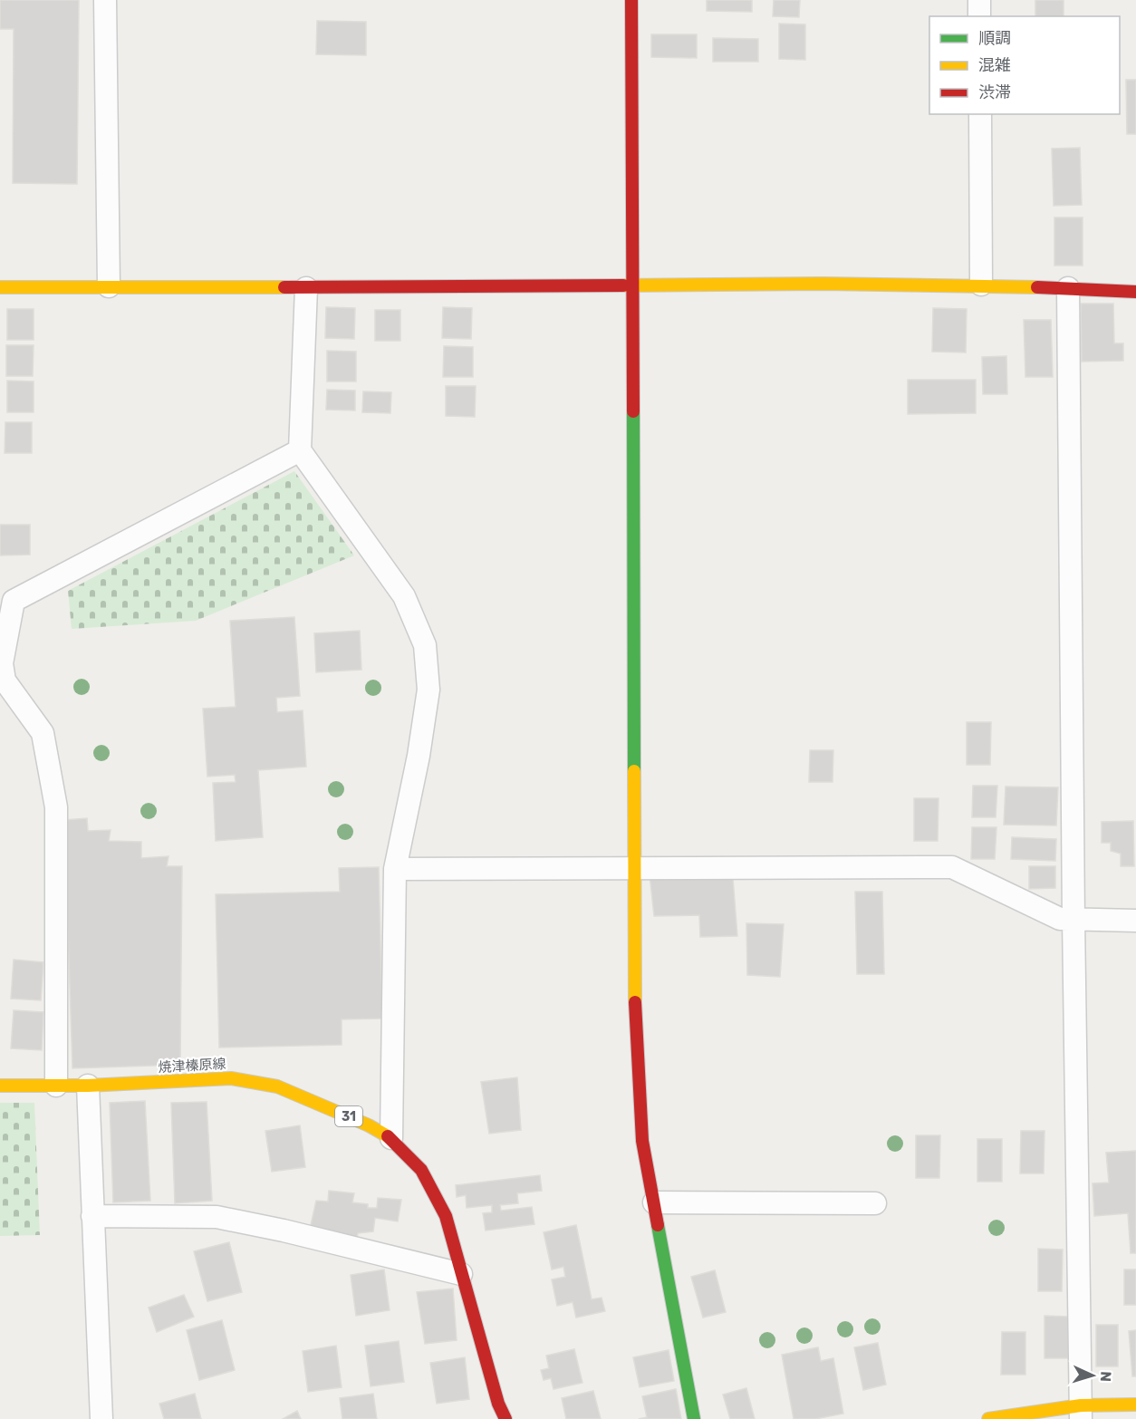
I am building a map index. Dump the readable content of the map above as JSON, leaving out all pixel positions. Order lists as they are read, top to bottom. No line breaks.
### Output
{"streets":{"street":["焼津榛原線","31"]},"legend":["順調","混雑","渋滞"],"north":"right"}
